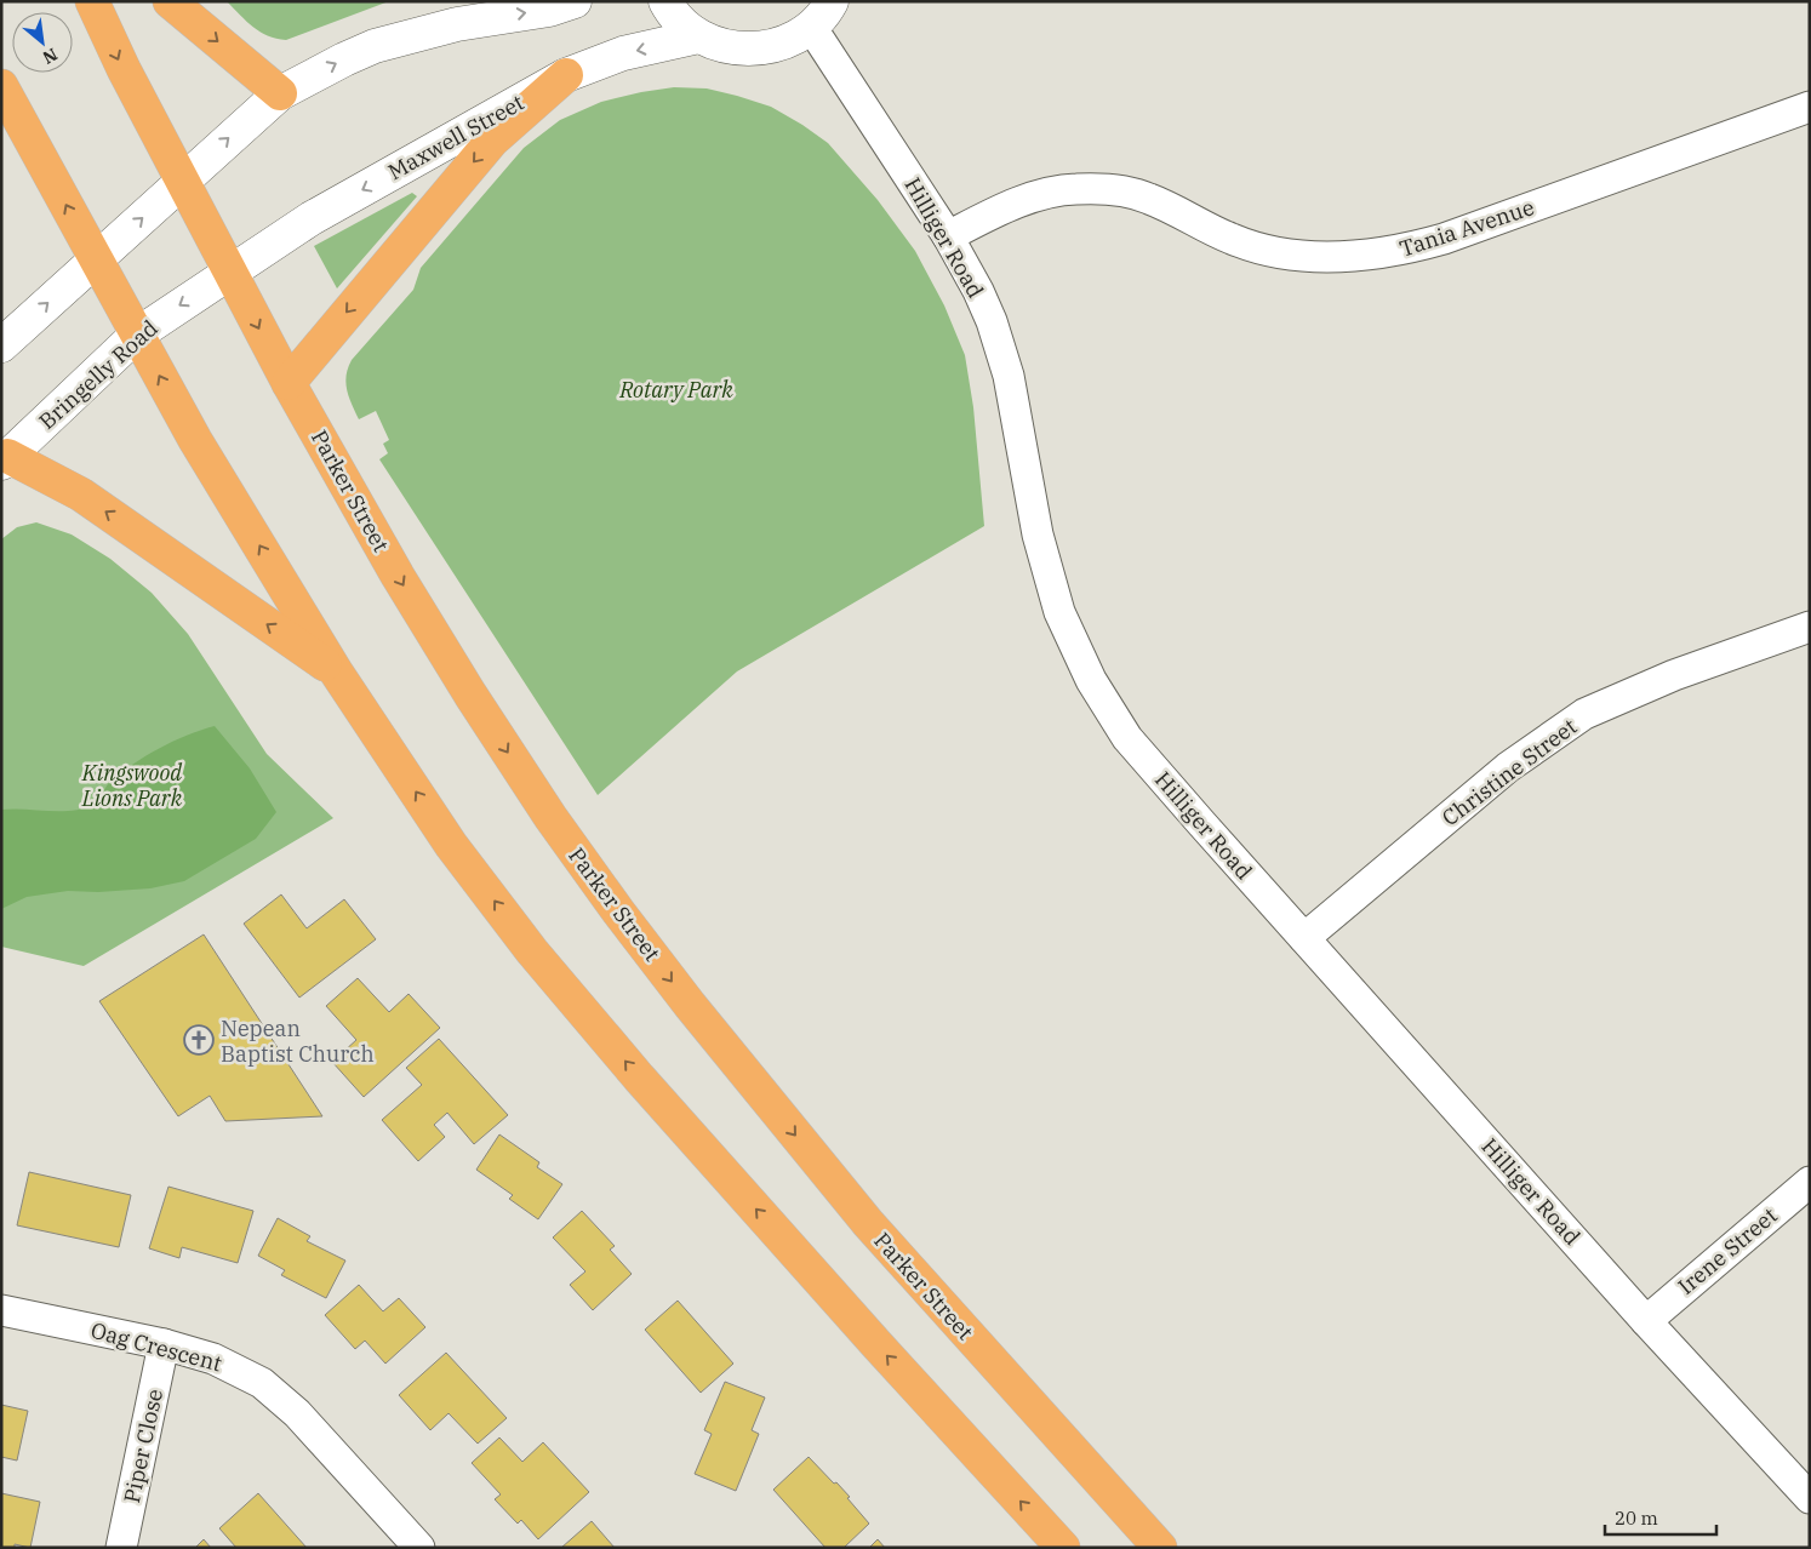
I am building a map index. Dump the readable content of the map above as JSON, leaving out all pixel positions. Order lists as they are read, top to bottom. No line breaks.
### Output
{"streets":{"highway":["Parker Street"],"main road":["Maxwell Street","Bringelly Road"],"street":["Tania Avenue","Hilliger Road","Christine Street","Irene Street","Oag Crescent","Piper Close"]},"crossings":[["Maxwell Street","Bringelly Road"],["Maxwell Street","Parker Street"],["Tania Avenue","Hilliger Road"],["Hilliger Road","Christine Street"],["Hilliger Road","Irene Street"],["Bringelly Road","Parker Street"],["Oag Crescent","Piper Close"]],"parks":["Rotary Park","Kingswood Lions Park"],"places":{"church":["Nepean Baptist Church"]},"scale_bar":"20 m","north":"bottom right"}
